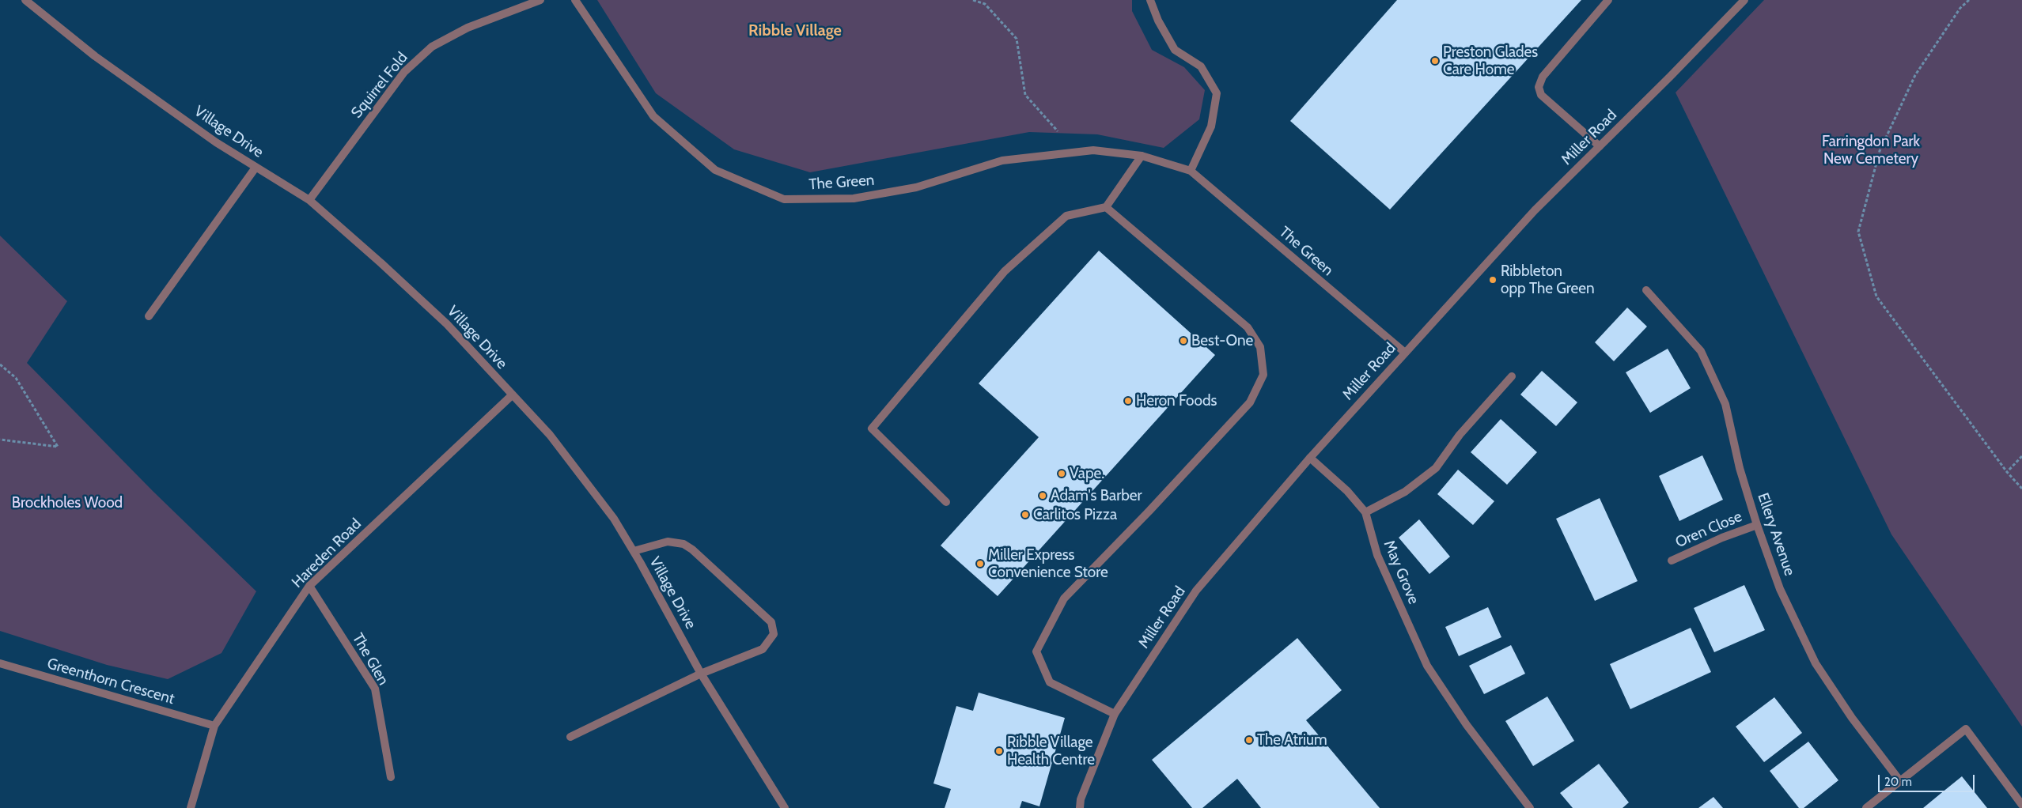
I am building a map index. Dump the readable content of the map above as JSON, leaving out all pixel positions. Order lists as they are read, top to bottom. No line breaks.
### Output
{"streets":{"street":["Squirrel Fold","Village Drive","Miller Road","The Green","Oren Close","Ellery Avenue","Hareden Road","May Grove","The Glen","Greenthorn Crescent"]},"crossings":[["Squirrel Fold","Village Drive"],["Village Drive","Hareden Road"],["Miller Road","The Green"],["Oren Close","Ellery Avenue"],["Hareden Road","The Glen"],["Hareden Road","Greenthorn Crescent"]],"districts":["Ribble Village"],"parks":["Farringdon Park New Cemetery","Brockholes Wood"],"places":["Preston Glades Care Home","Ribbleton opp The Green","Best-One","Heron Foods","Vape.","Adam's Barber","Carlitos Pizza","Miller Express Convenience Store","The Atrium","Ribble Village Health Centre"],"scale_bar":"20 m"}
